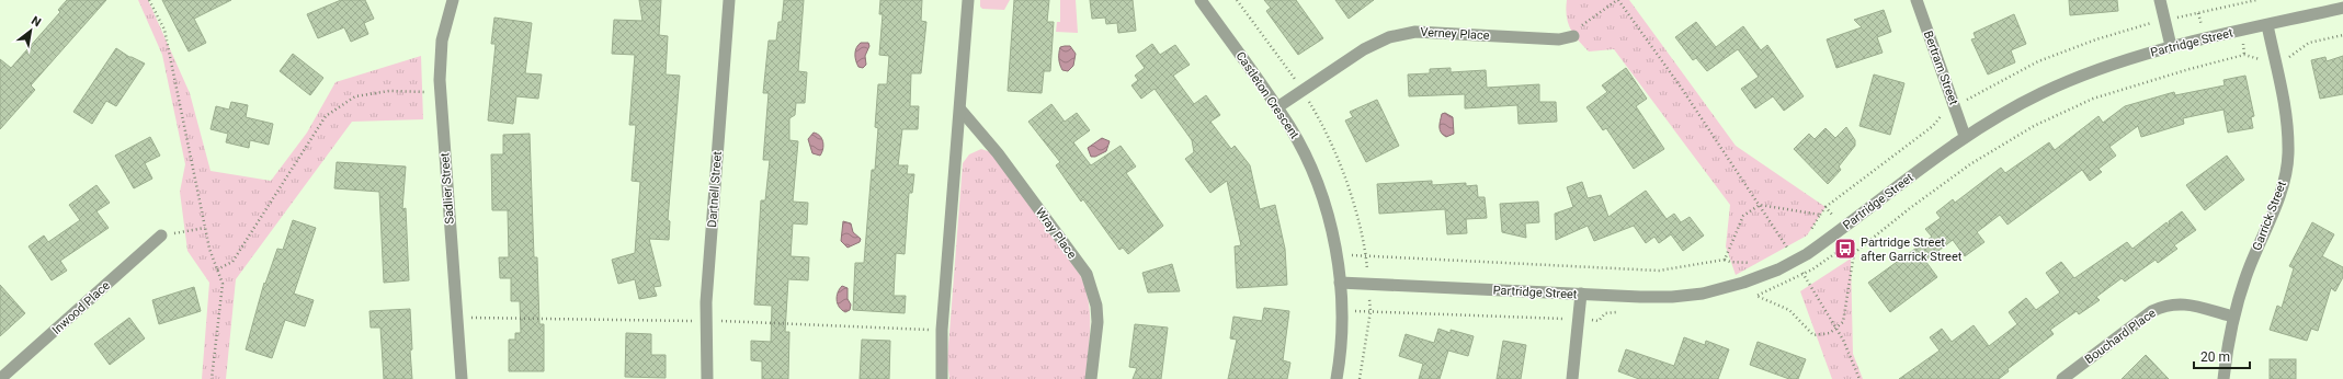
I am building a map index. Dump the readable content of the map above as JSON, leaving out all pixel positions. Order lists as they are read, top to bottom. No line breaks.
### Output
{"streets":{"street":["Verney Place","Partridge Street","Bertram Street","Castleton Crescent","Sadlier Street","Dartnell Street","Garrick Street","Wray Place","Inwood Place","Bouchard Place"]},"crossings":[["Verney Place","Castleton Crescent"],["Partridge Street","Bertram Street"],["Partridge Street","Castleton Crescent"],["Partridge Street","Garrick Street"],["Garrick Street","Bouchard Place"]],"places":{"bus stop":["Partridge Street after Garrick Street"]},"scale_bar":"20 m","north":"top right"}
